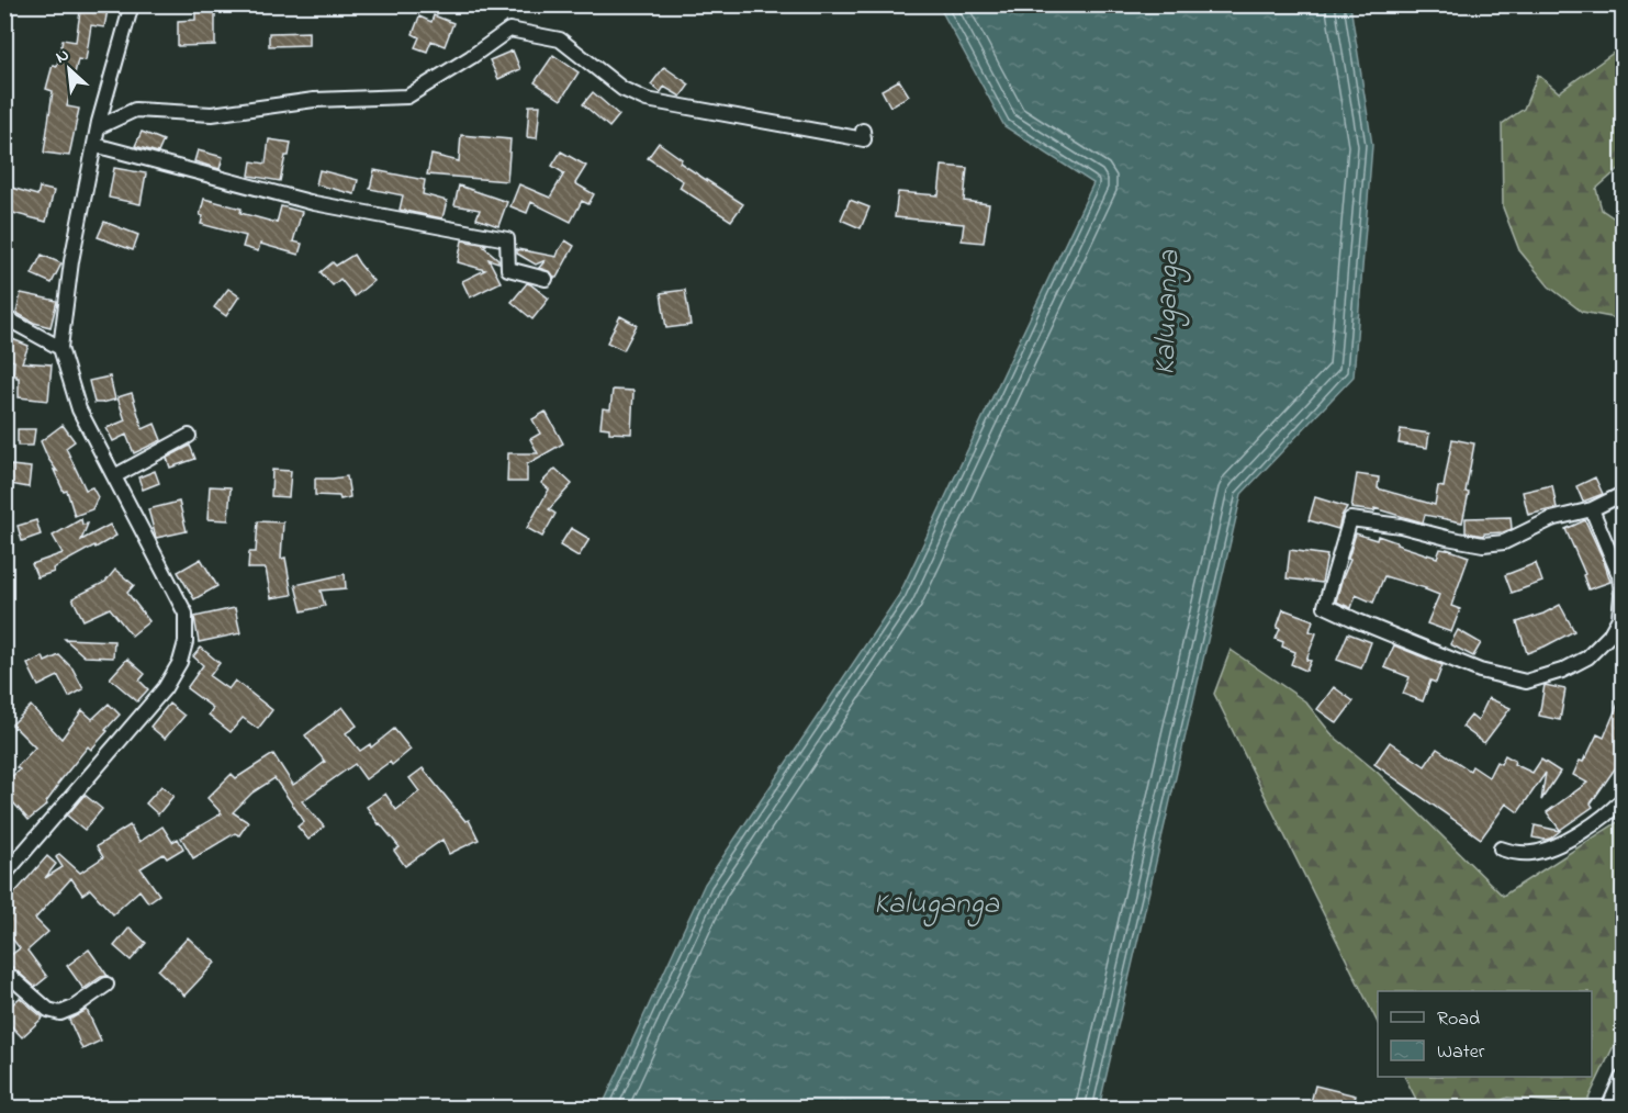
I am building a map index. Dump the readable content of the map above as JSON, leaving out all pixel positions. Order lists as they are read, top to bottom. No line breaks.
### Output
{"water":["Kaluganga"],"legend":["Road","Water"],"north":"top left"}
